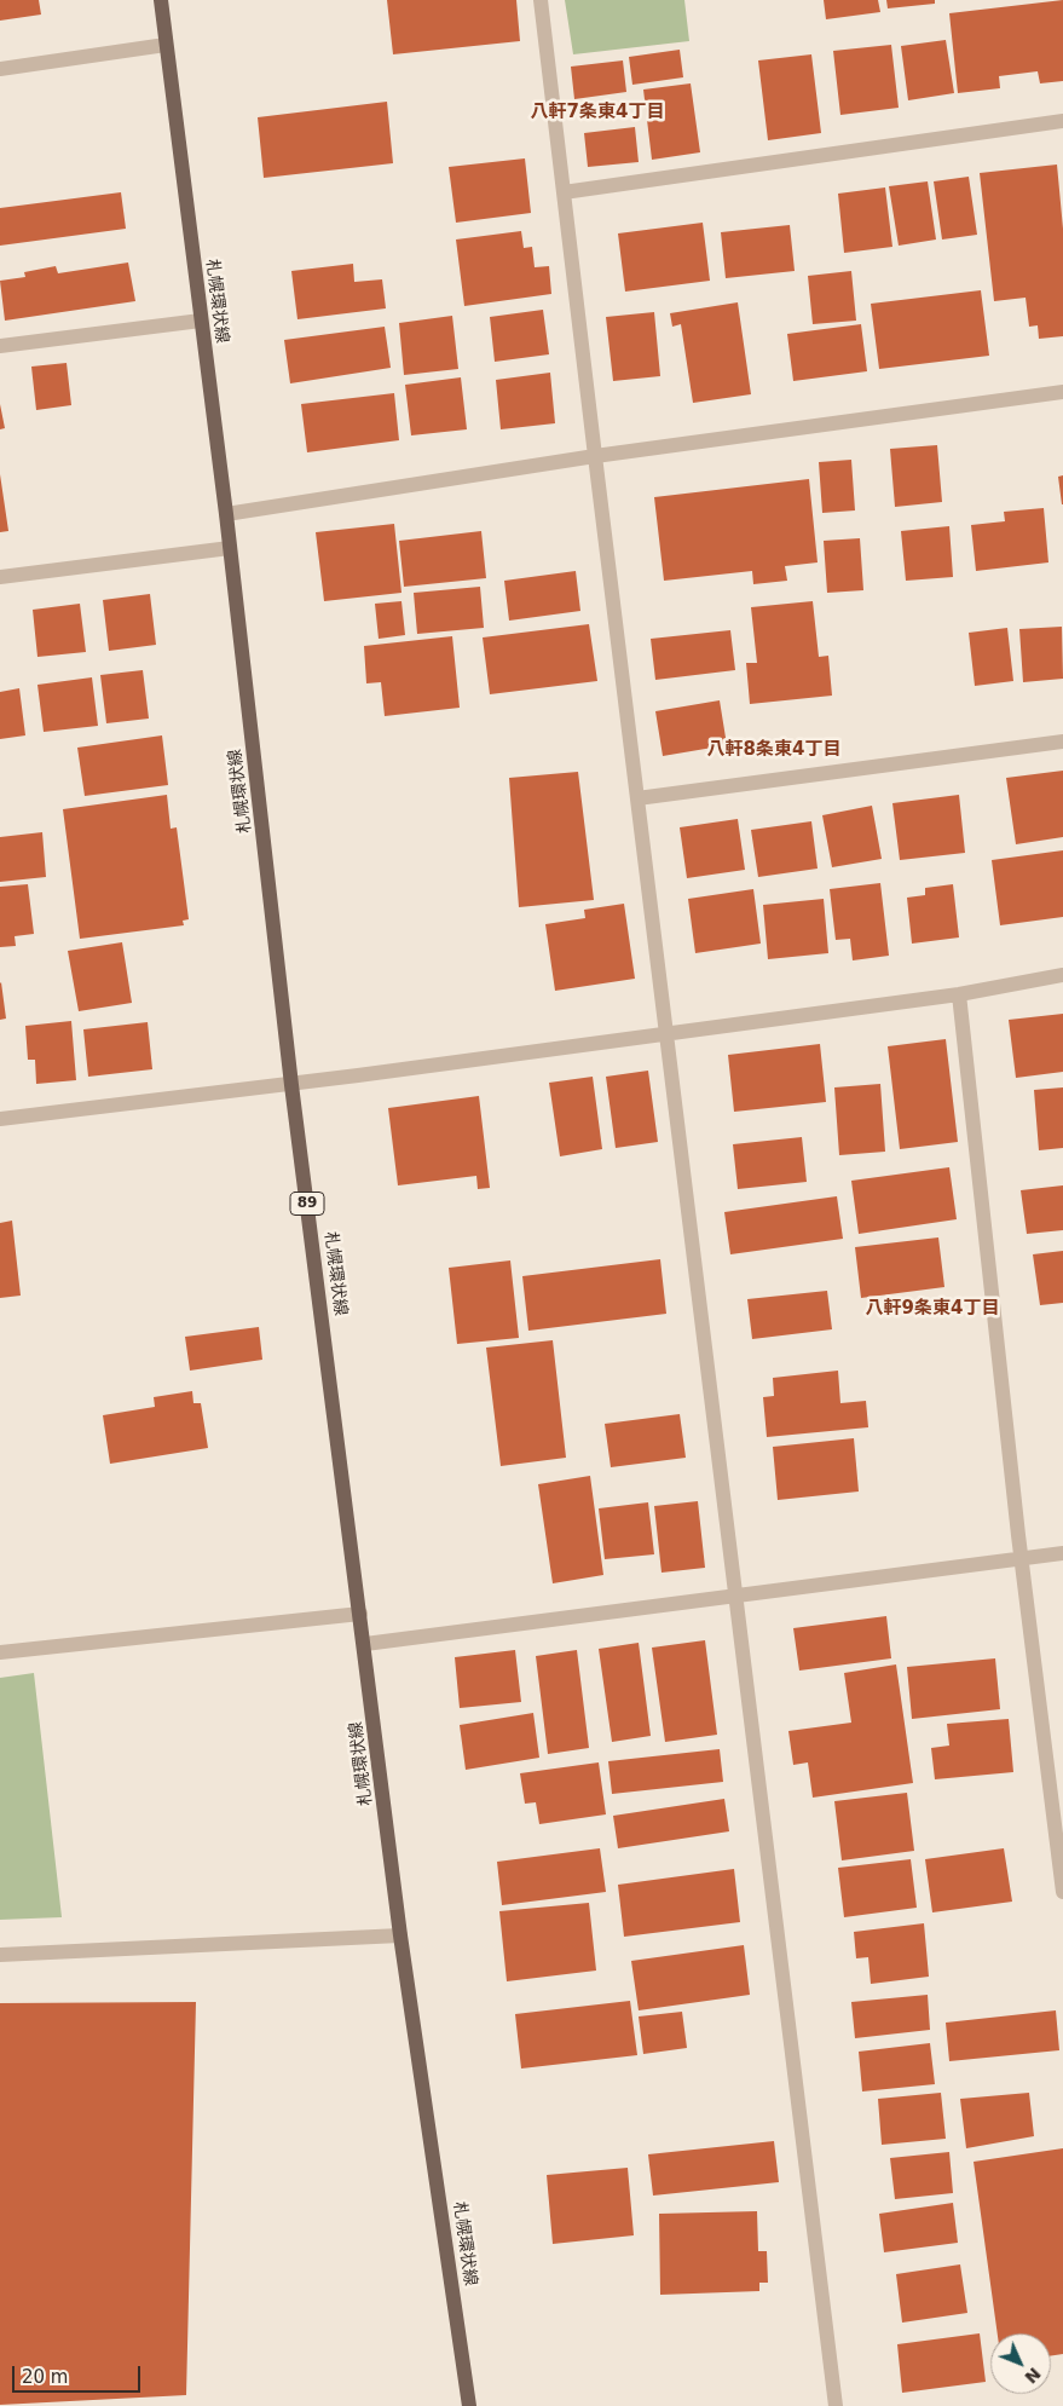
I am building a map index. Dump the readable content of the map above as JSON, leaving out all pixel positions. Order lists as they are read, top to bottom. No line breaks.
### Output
{"streets":{"main road":["札幌環状線","89"]},"districts":["八軒7条東4丁目","八軒8条東4丁目","八軒9条東4丁目"],"scale_bar":"20 m","north":"bottom right"}
